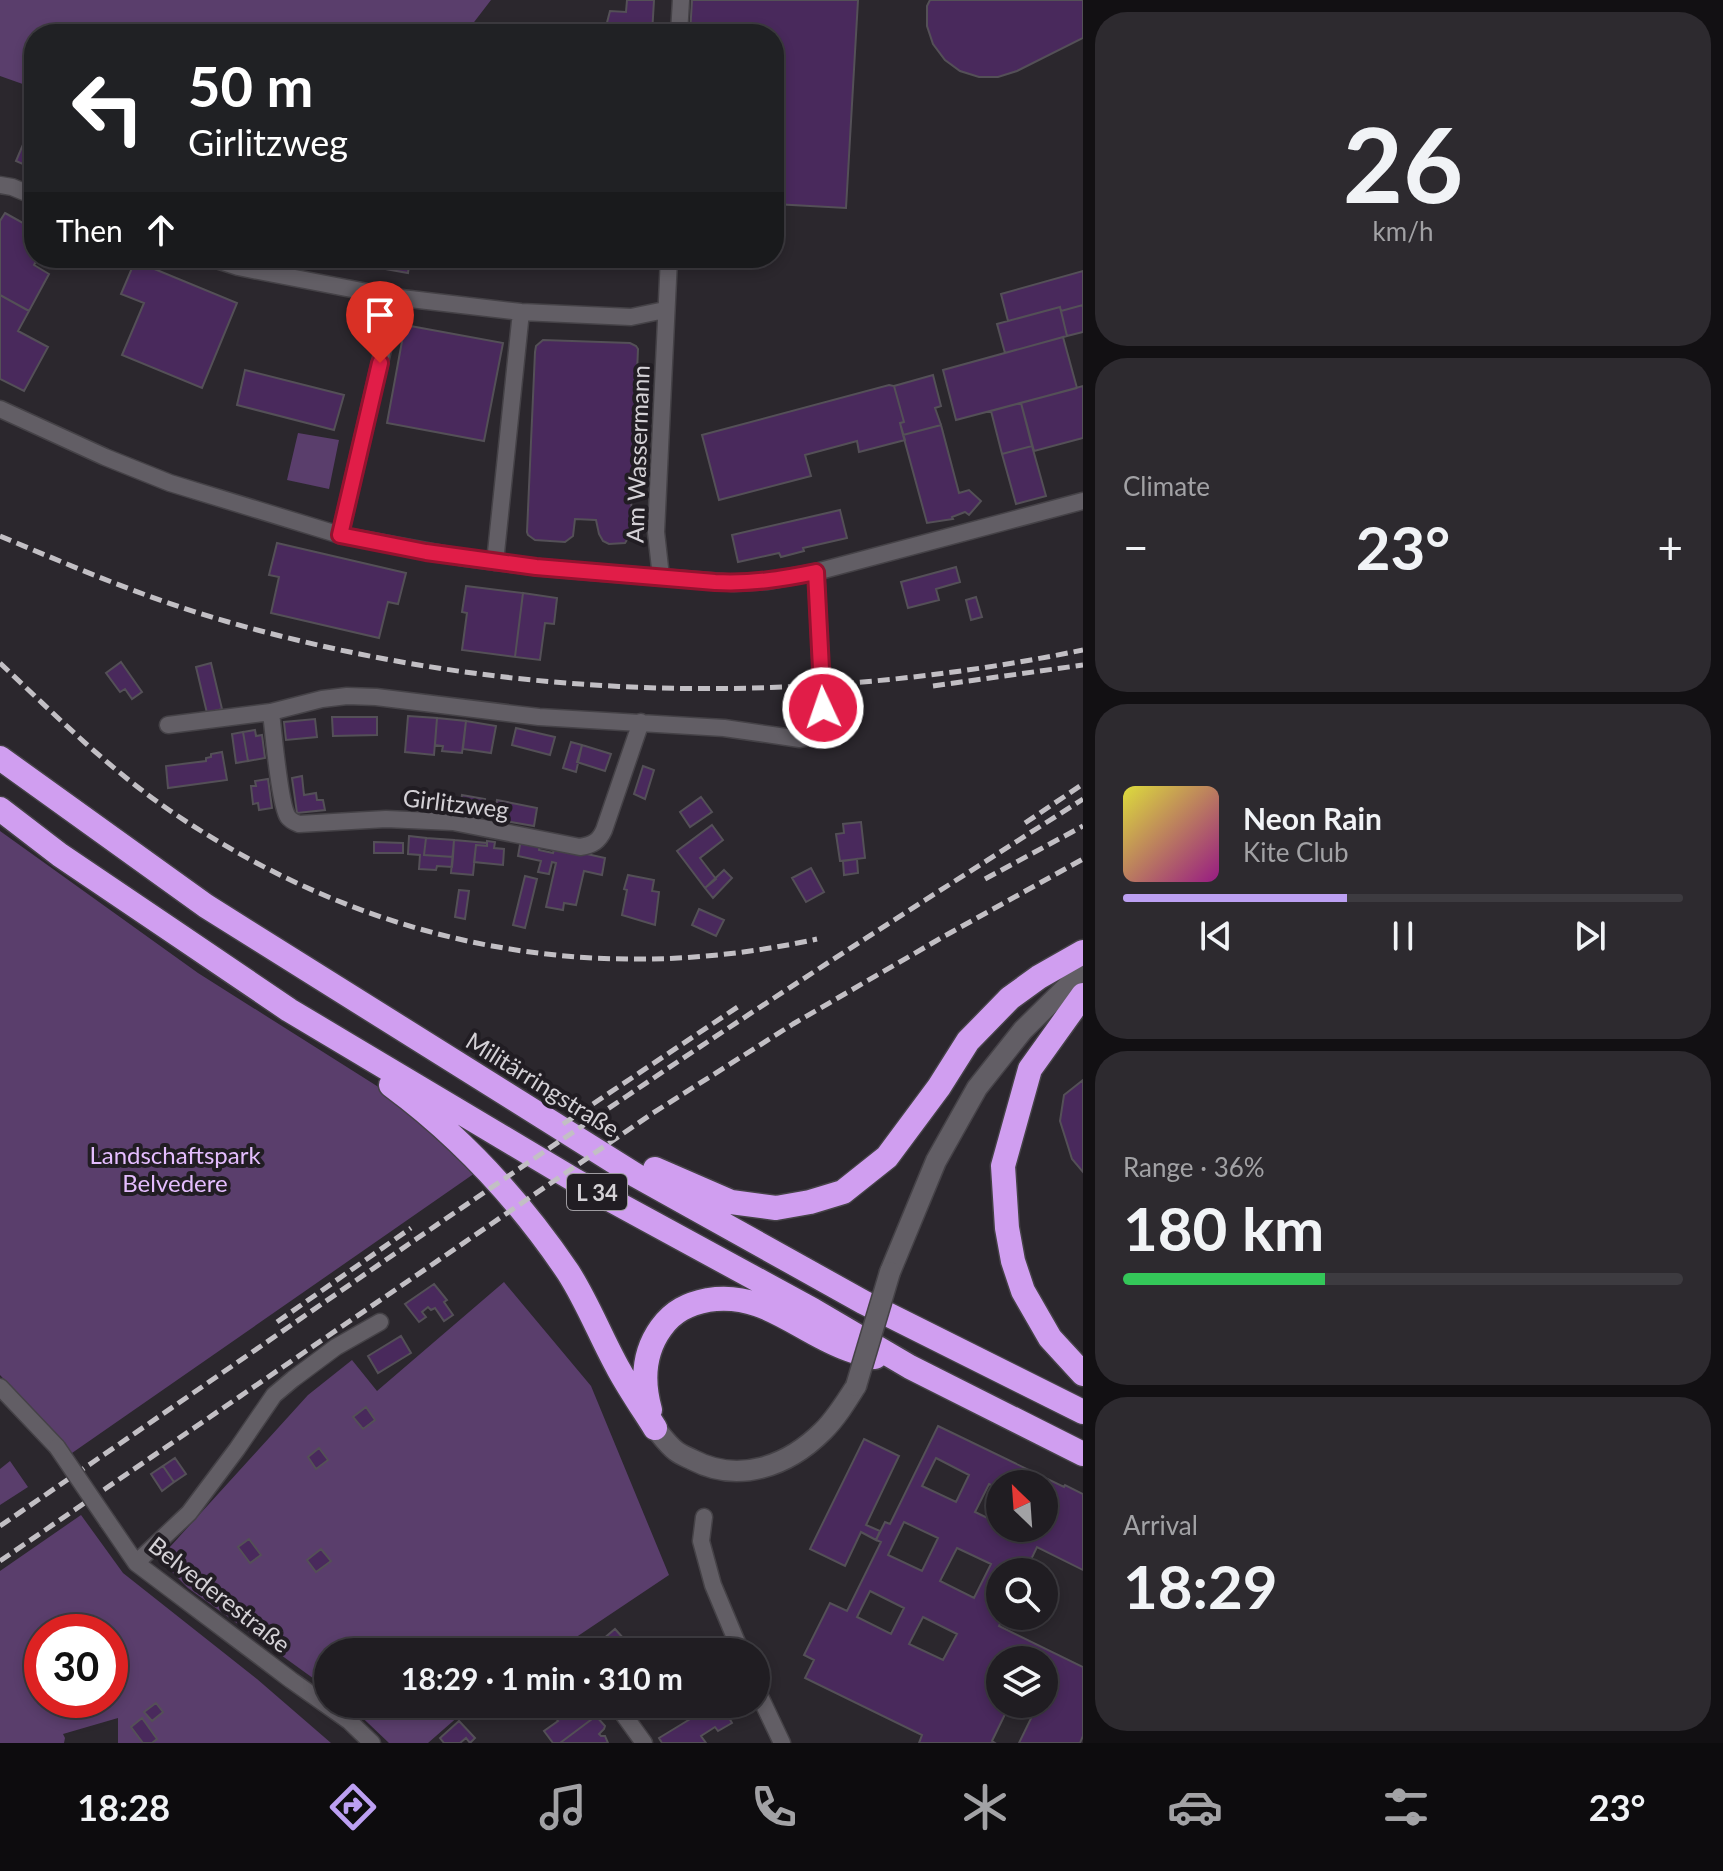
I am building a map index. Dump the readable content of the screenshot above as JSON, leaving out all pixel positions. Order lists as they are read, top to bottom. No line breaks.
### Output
{"streets":{"highway":["Militärringstraße","L 34"],"street":["Am Wassermann","Girlitzweg","Belvederestraße"]},"crossings":[["Militärringstraße","L 34"]],"parks":["Landschaftspark Belvedere"],"north":"top left","page":{"tile":[["26","km/h"],"Climate",["Range · 36%","180 km"],["Arrival","18:29"]],"turn":["50 m","Girlitzweg"],"then":"Then","heat":["−","23°","+"],"song":["Neon Rain","Kite Club"],"limit":"30","trip":"18:29 · 1 min · 310 m","tabs":["18:28","23°"]}}
